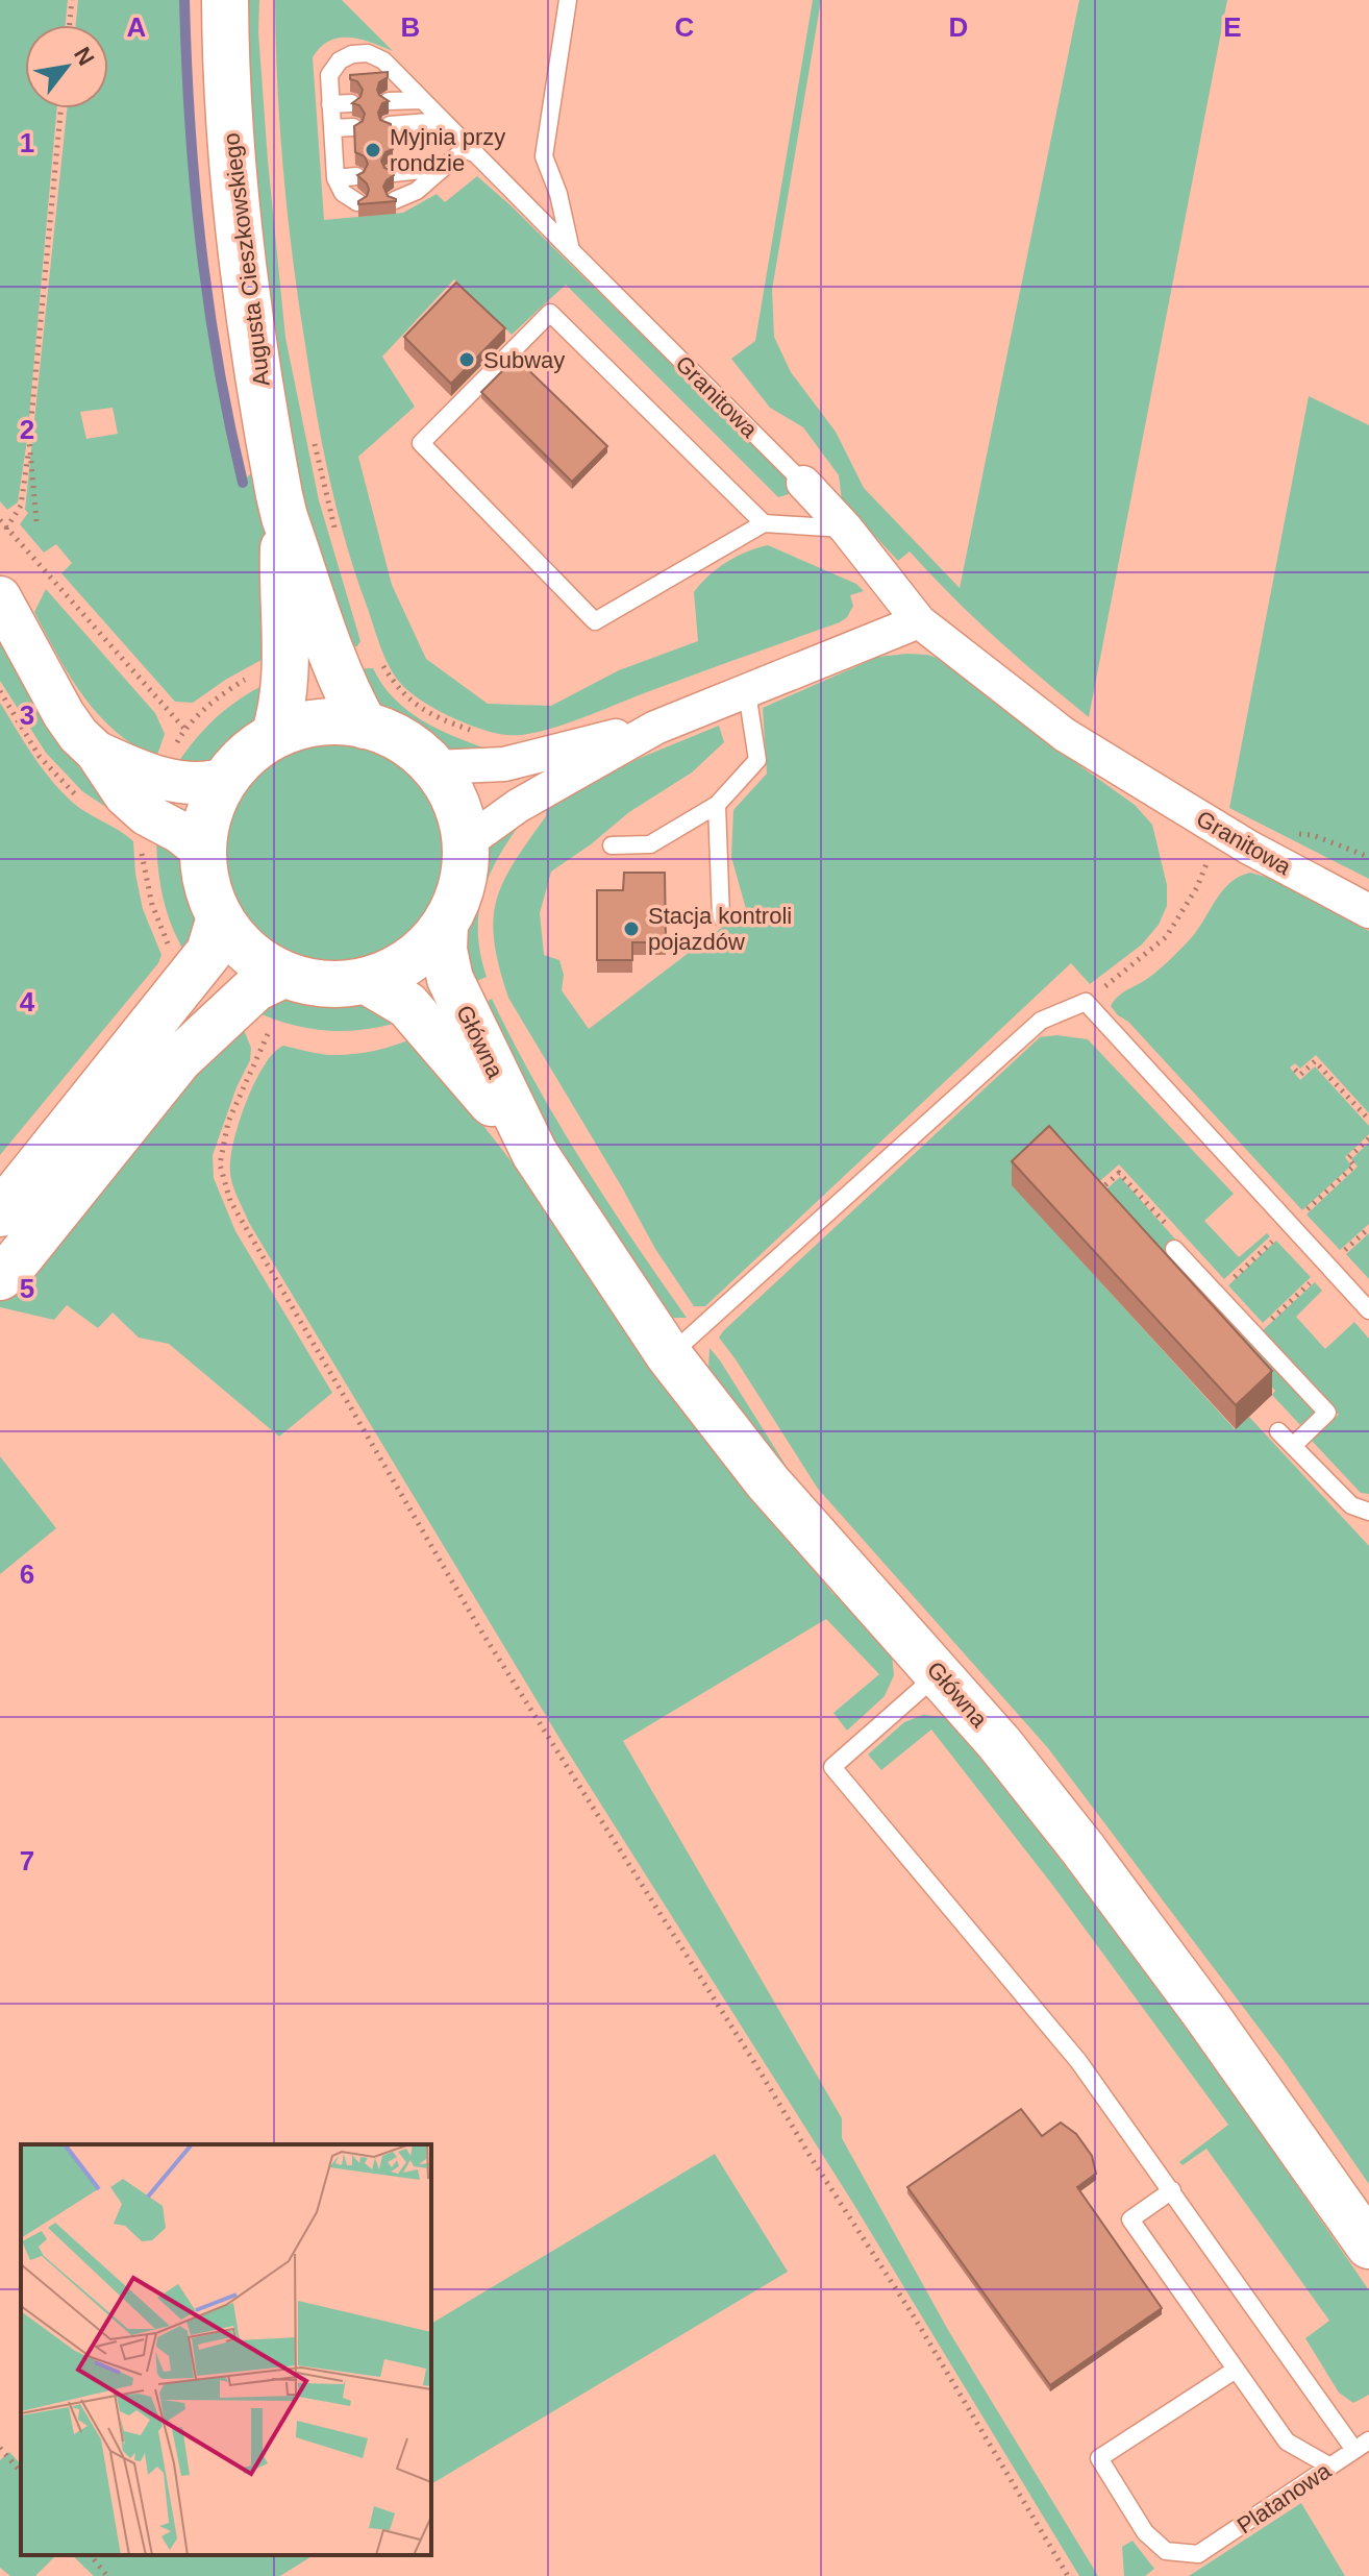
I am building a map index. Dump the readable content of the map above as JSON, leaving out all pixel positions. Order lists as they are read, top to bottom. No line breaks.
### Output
{"streets":{"main road":["Augusta Cieszkowskiego","Główna"],"street":["Granitowa"],"lane":["Platanowa"]},"crossings":[["Augusta Cieszkowskiego","Główna"]],"places":["Myjnia przy rondzie","Subway","Stacja kontroli pojazdów"],"north":"top right","grid":{"columns":["A","B","C","D","E"],"rows":["1","2","3","4","5","6","7"]}}
